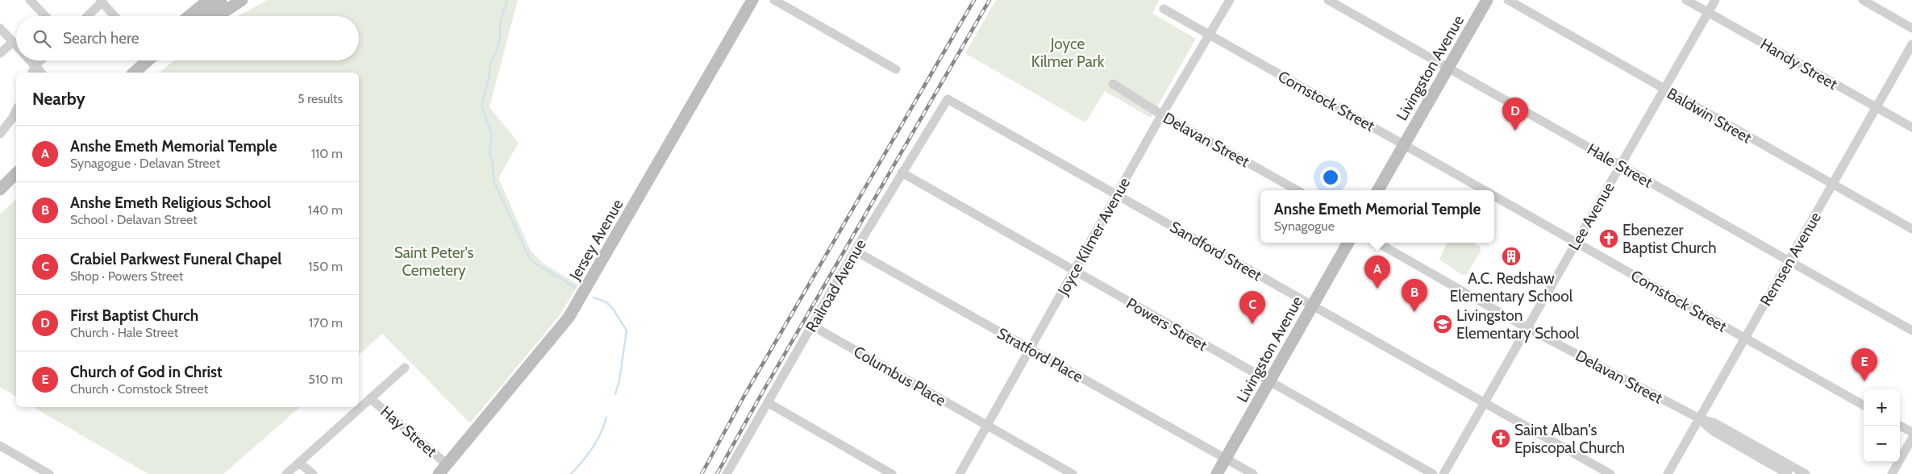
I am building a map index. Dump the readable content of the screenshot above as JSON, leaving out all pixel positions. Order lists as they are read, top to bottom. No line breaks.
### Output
{"streets":{"main road":["Livingston Avenue","Jersey Avenue"],"street":["Handy Street","Comstock Street","Baldwin Street","Delavan Street","Hale Street","Lee Avenue","Joyce Kilmer Avenue","Sandford Street","Remsen Avenue","Railroad Avenue","Powers Street","Stratford Place","Columbus Place","Hay Street"]},"crossings":[["Handy Street","Lee Avenue"],["Handy Street","Remsen Avenue"],["Livingston Avenue","Comstock Street"],["Livingston Avenue","Hale Street"],["Livingston Avenue","Sandford Street"],["Livingston Avenue","Powers Street"],["Livingston Avenue","Stratford Place"],["Comstock Street","Lee Avenue"],["Comstock Street","Joyce Kilmer Avenue"],["Comstock Street","Remsen Avenue"],["Baldwin Street","Lee Avenue"],["Baldwin Street","Remsen Avenue"],["Delavan Street","Lee Avenue"],["Delavan Street","Joyce Kilmer Avenue"],["Delavan Street","Remsen Avenue"],["Hale Street","Lee Avenue"],["Hale Street","Remsen Avenue"],["Lee Avenue","Sandford Street"],["Joyce Kilmer Avenue","Sandford Street"],["Joyce Kilmer Avenue","Powers Street"],["Joyce Kilmer Avenue","Stratford Place"],["Joyce Kilmer Avenue","Columbus Place"],["Jersey Avenue","Hay Street"],["Sandford Street","Railroad Avenue"],["Railroad Avenue","Powers Street"],["Railroad Avenue","Stratford Place"],["Railroad Avenue","Columbus Place"]],"parks":["Joyce Kilmer Park","Saint Peter's Cemetery"],"places":{"church":["Ebenezer Baptist Church","Saint Alban's Episcopal Church"],"building":["A.C. Redshaw Elementary School"],"school or university":["Livingston Elementary School"]},"page":{"search":"Search here","heading":["Nearby","5 results"],"pins":["D","A","B","C","E"],"list":[{"mark":"A","name":"Anshe Emeth Memorial Temple","note":"Synagogue · Delavan Street","value":"110 m"},{"mark":"B","name":"Anshe Emeth Religious School","note":"School · Delavan Street","value":"140 m"},{"mark":"C","name":"Crabiel Parkwest Funeral Chapel","note":"Shop · Powers Street","value":"150 m"},{"mark":"D","name":"First Baptist Church","note":"Church · Hale Street","value":"170 m"},{"mark":"E","name":"Church of God in Christ","note":"Church · Comstock Street","value":"510 m"}],"popup":["Anshe Emeth Memorial Temple","Synagogue"],"map_buttons":["+","−"]}}
